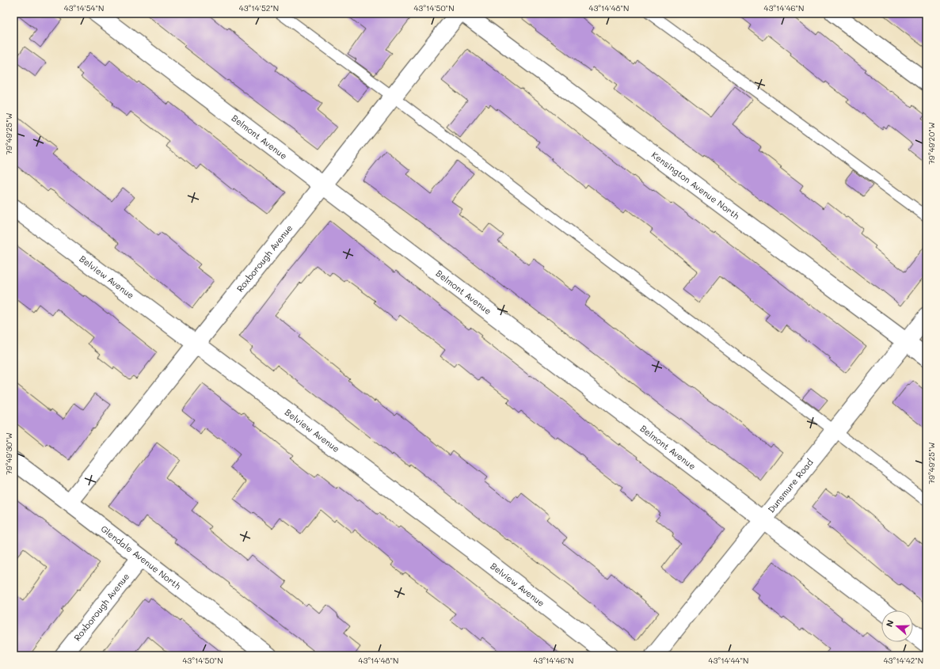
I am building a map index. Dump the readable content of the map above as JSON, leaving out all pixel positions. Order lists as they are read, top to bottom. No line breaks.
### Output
{"streets":{"street":["Belmont Avenue","Kensington Avenue North","Roxborough Avenue","Belview Avenue","Dunsmure Road","Glendale Avenue North"]},"crossings":[["Belmont Avenue","Roxborough Avenue"],["Belmont Avenue","Dunsmure Road"],["Kensington Avenue North","Dunsmure Road"],["Roxborough Avenue","Belview Avenue"],["Roxborough Avenue","Glendale Avenue North"]],"north":"left","coordinates":["43°14'54\"N","43°14'52\"N","43°14'50\"N","43°14'48\"N","43°14'46\"N","79°49'25\"W","79°49'20\"W","79°49'30\"W","43°14'44\"N","43°14'42\"N"]}
